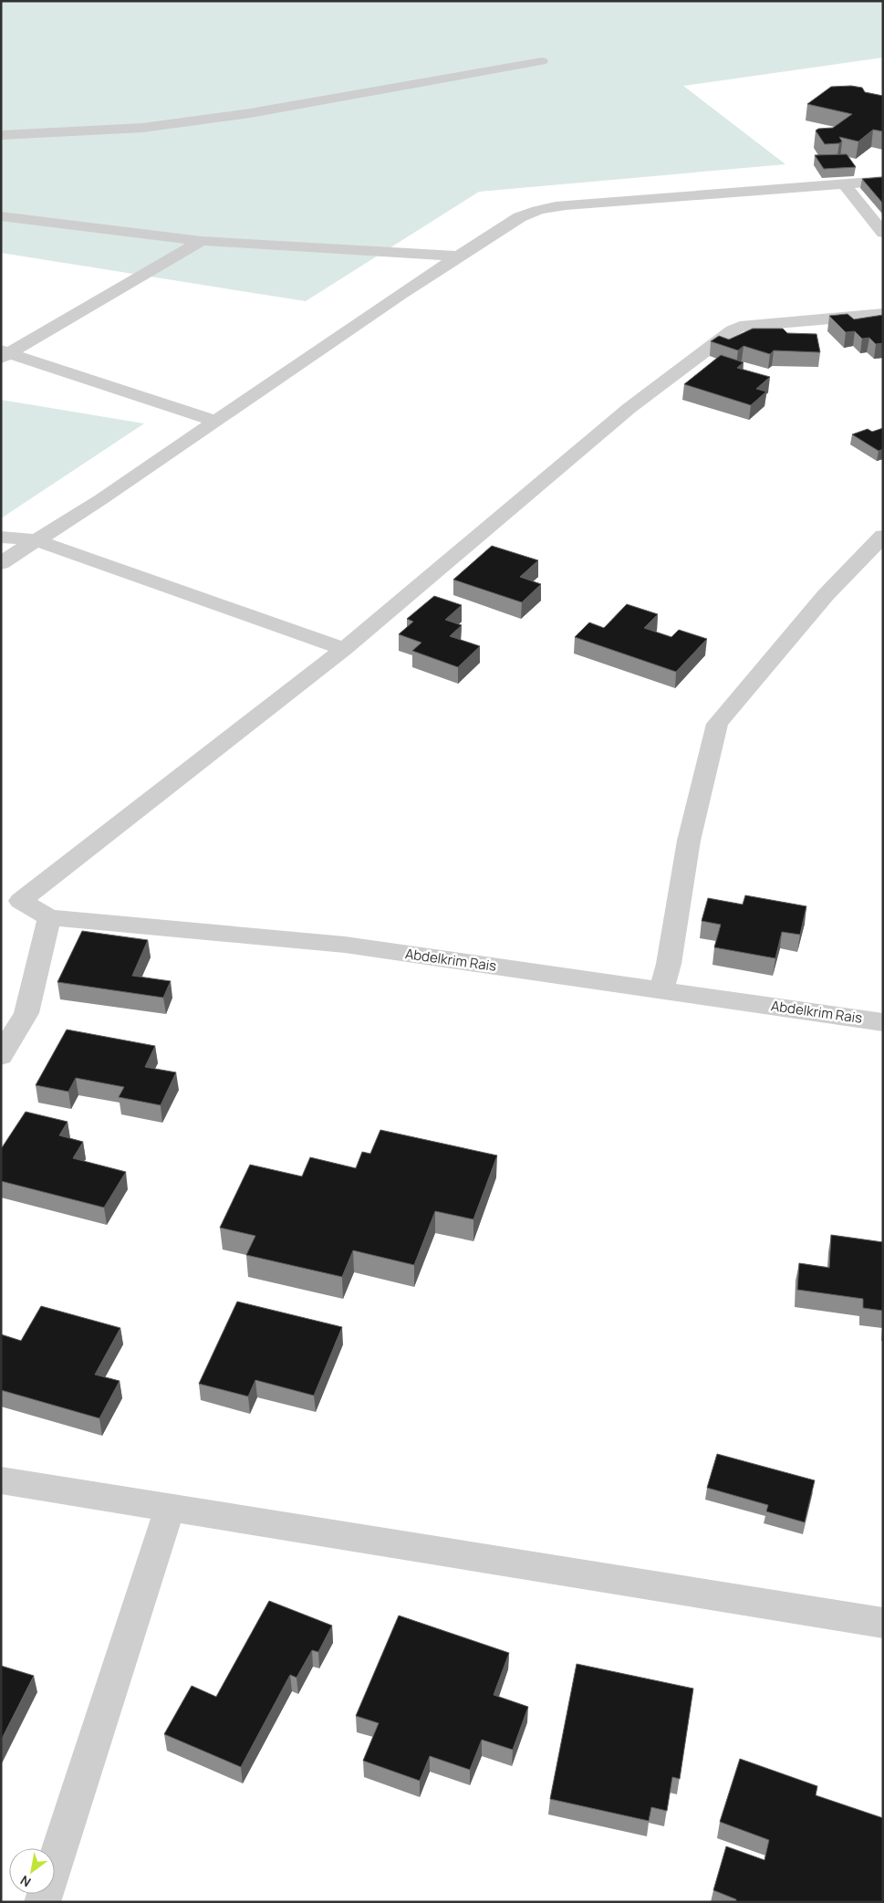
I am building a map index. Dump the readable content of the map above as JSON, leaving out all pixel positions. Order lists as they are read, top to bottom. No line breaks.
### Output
{"streets":{"street":["Abdelkrim Rais"]},"north":"bottom left"}
